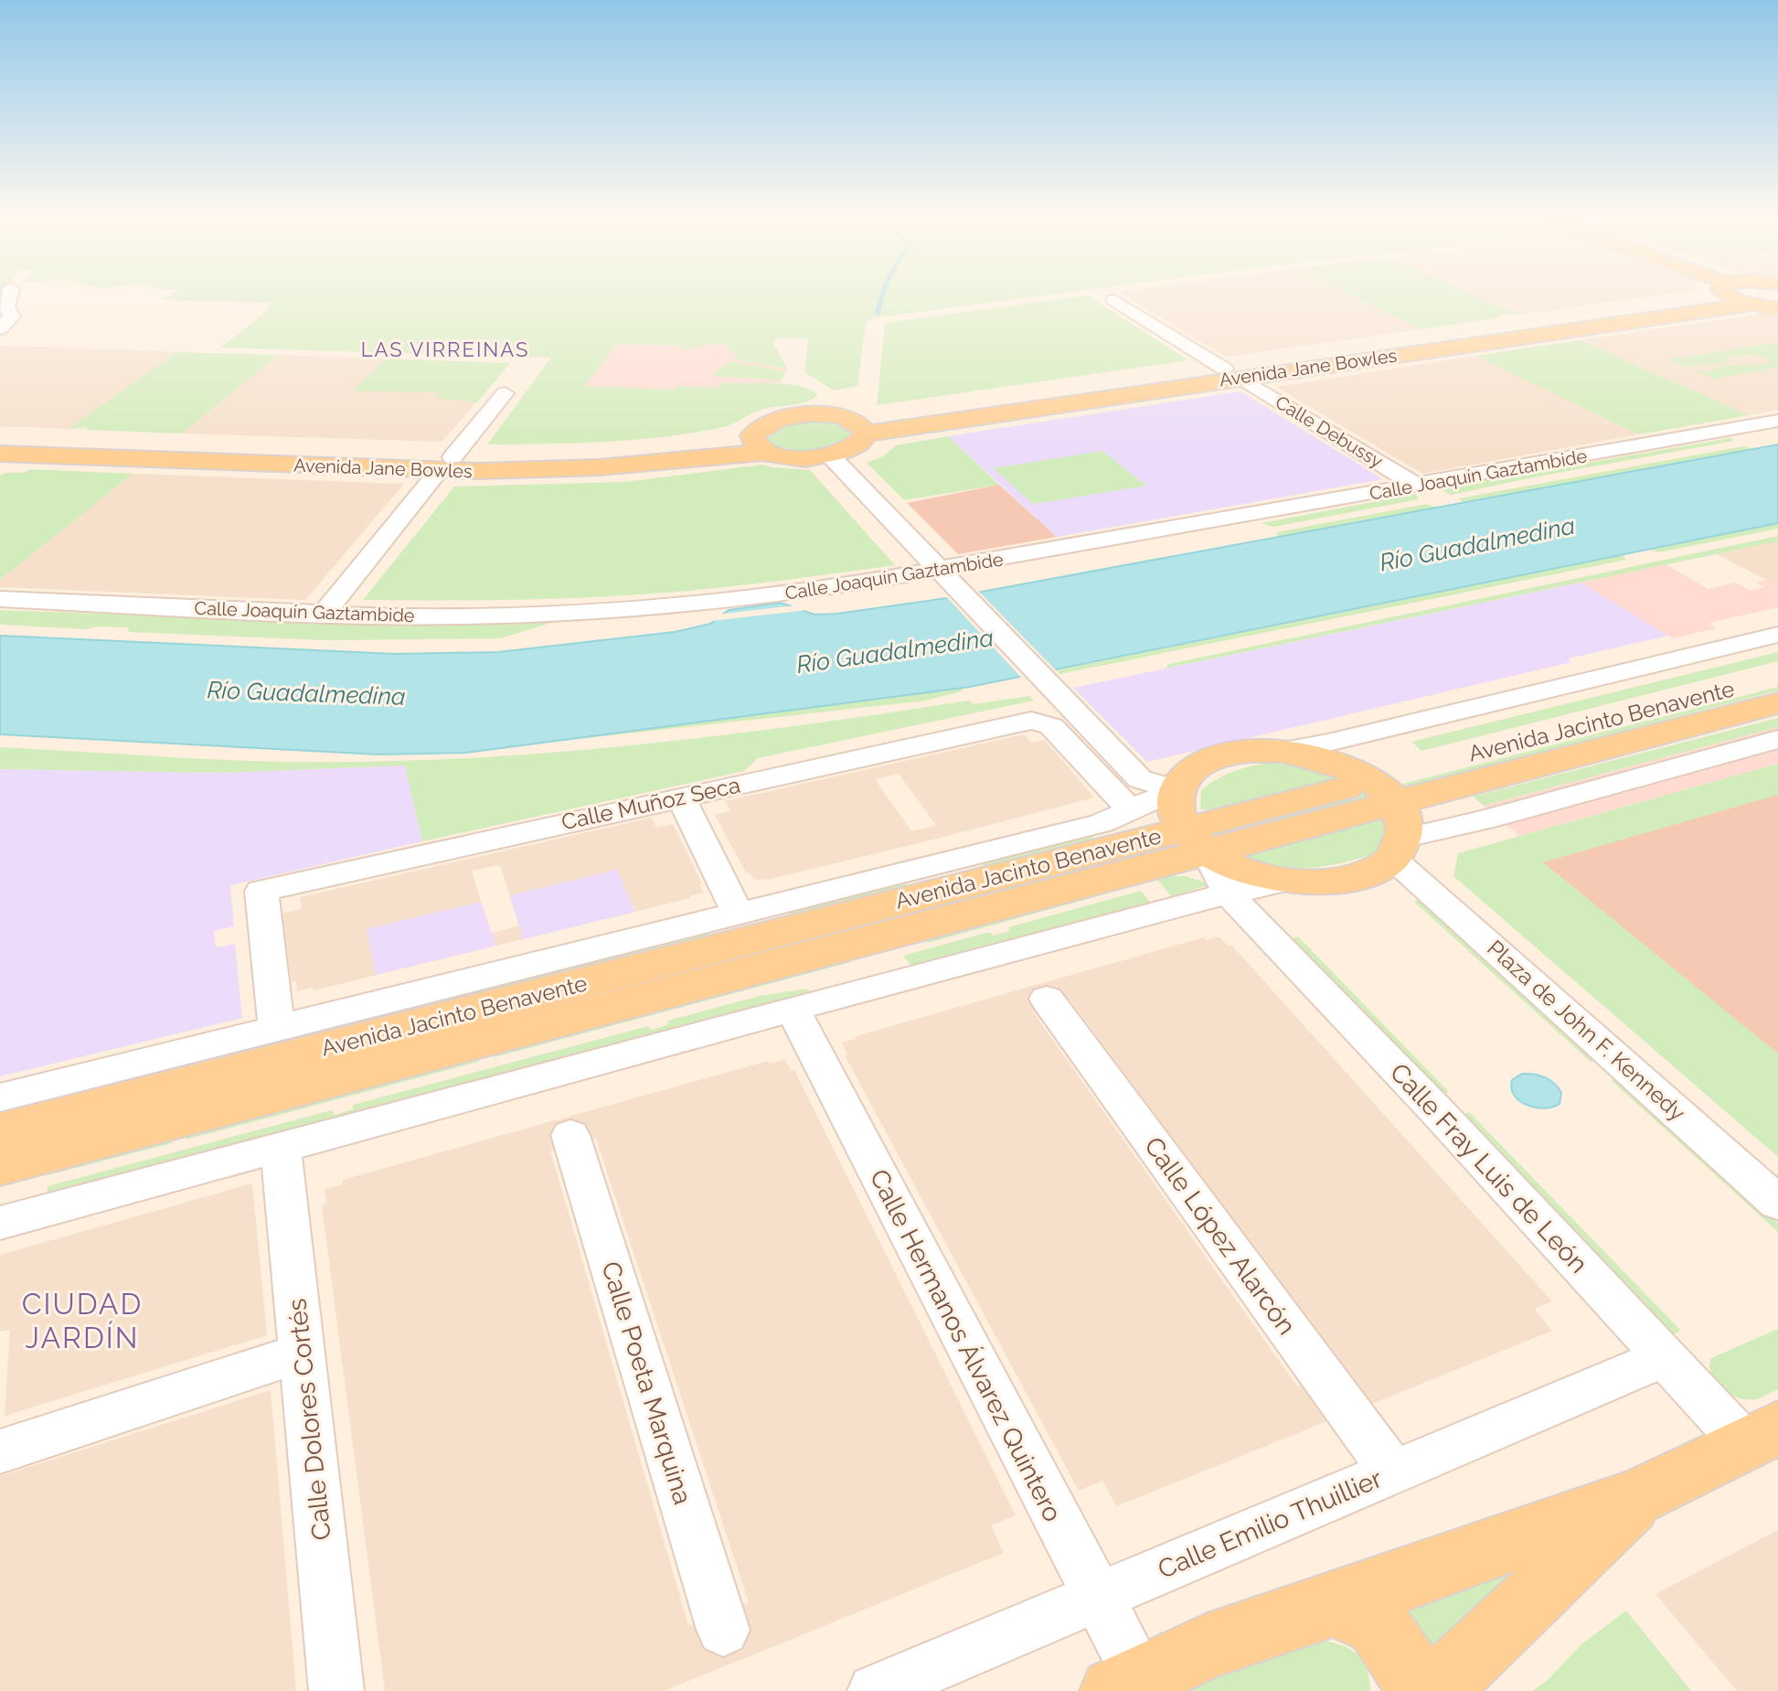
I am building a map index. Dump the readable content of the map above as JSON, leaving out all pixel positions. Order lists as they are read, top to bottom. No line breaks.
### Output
{"streets":{"main road":["Avenida Jane Bowles","Avenida Jacinto Benavente"],"street":["Calle Debussy","Calle Joaquín Gaztambide","Calle Muñoz Seca","Plaza de John F. Kennedy","Calle Fray Luis de León","Calle López Alarcón","Calle Hermanos Álvarez Quintero","Calle Poeta Marquina","Calle Dolores Cortés","Calle Emilio Thuillier"]},"crossings":[["Avenida Jane Bowles","Calle Debussy"],["Calle Debussy","Calle Joaquín Gaztambide"],["Avenida Jacinto Benavente","Calle Muñoz Seca"],["Avenida Jacinto Benavente","Plaza de John F. Kennedy"],["Calle Fray Luis de León","Calle Emilio Thuillier"],["Calle López Alarcón","Calle Emilio Thuillier"],["Calle Hermanos Álvarez Quintero","Calle Emilio Thuillier"]],"districts":["LAS VIRREINAS","CIUDAD JARDÍN"],"water":["Río Guadalmedina"]}
